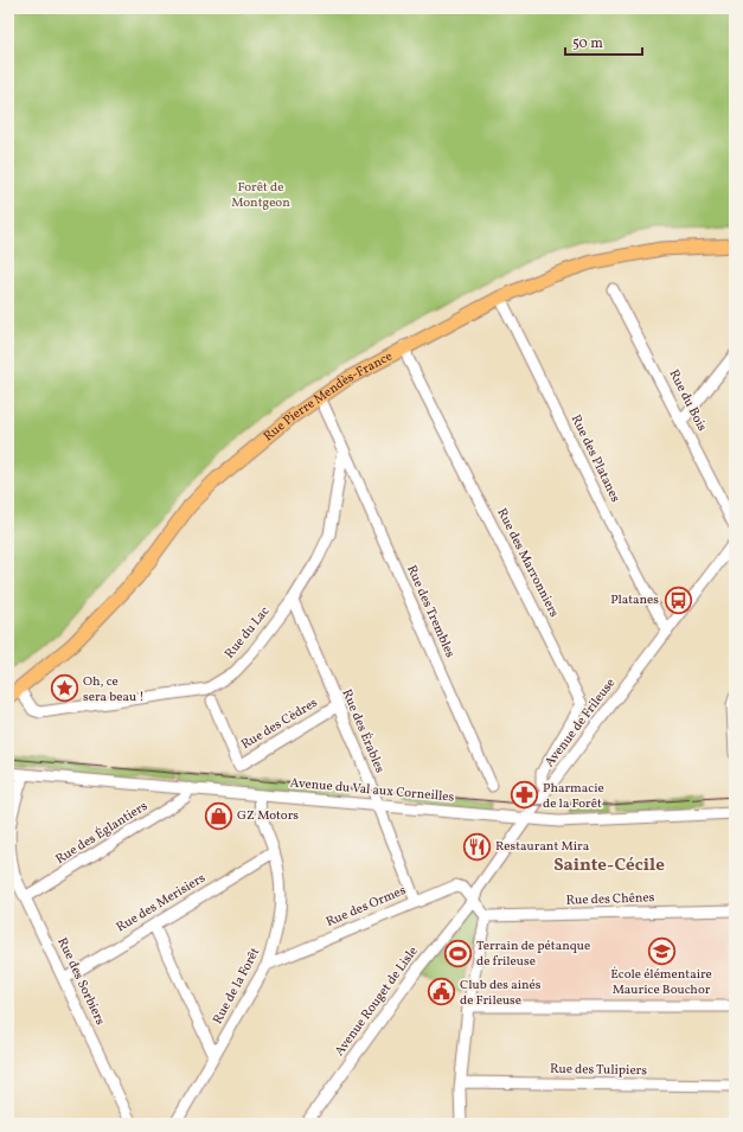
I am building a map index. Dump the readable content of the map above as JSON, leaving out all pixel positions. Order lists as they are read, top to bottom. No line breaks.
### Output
{"streets":{"main road":["Rue Pierre Mendès-France"],"street":["Rue du Bois","Rue des Platanes","Rue des Marronniers","Rue des Trembles","Rue du Lac","Avenue de Frileuse","Rue des Cèdres","Rue des Érables","Avenue du Val aux Corneilles","Rue des Églantiers","Rue des Chênes","Rue des Merisiers","Rue des Ormes","Rue des Sorbiers","Rue de la Forêt","Avenue Rouget de Lisle","Rue des Tulipiers"]},"crossings":[["Rue Pierre Mendès-France","Rue des Platanes"],["Rue Pierre Mendès-France","Rue des Marronniers"],["Rue Pierre Mendès-France","Rue du Lac"],["Rue des Platanes","Avenue de Frileuse"],["Rue des Marronniers","Avenue de Frileuse"],["Rue des Trembles","Rue du Lac"],["Rue du Lac","Rue des Érables"],["Avenue de Frileuse","Avenue du Val aux Corneilles"],["Avenue de Frileuse","Rue des Ormes"],["Avenue de Frileuse","Avenue Rouget de Lisle"],["Rue des Cèdres","Rue des Érables"],["Rue des Érables","Avenue du Val aux Corneilles"],["Rue des Érables","Rue des Ormes"],["Avenue du Val aux Corneilles","Rue des Églantiers"],["Avenue du Val aux Corneilles","Rue des Sorbiers"],["Avenue du Val aux Corneilles","Rue de la Forêt"],["Rue des Églantiers","Rue des Sorbiers"],["Rue des Merisiers","Rue des Sorbiers"],["Rue des Merisiers","Rue de la Forêt"],["Rue des Ormes","Rue de la Forêt"],["Rue des Ormes","Avenue Rouget de Lisle"]],"districts":["Sainte-Cécile"],"parks":["Forêt de Montgeon"],"places":{"bus stop":["Platanes"],"place":["Oh, ce sera beau !"],"pharmacy":["Pharmacie de la Forêt"],"shop":["GZ Motors"],"restaurant":["Restaurant Mira"],"school or university":["École élémentaire Maurice Bouchor"],"sports":["Terrain de pétanque de frileuse"],"public building":["Club des ainés de Frileuse"]},"scale_bar":"50 m"}
